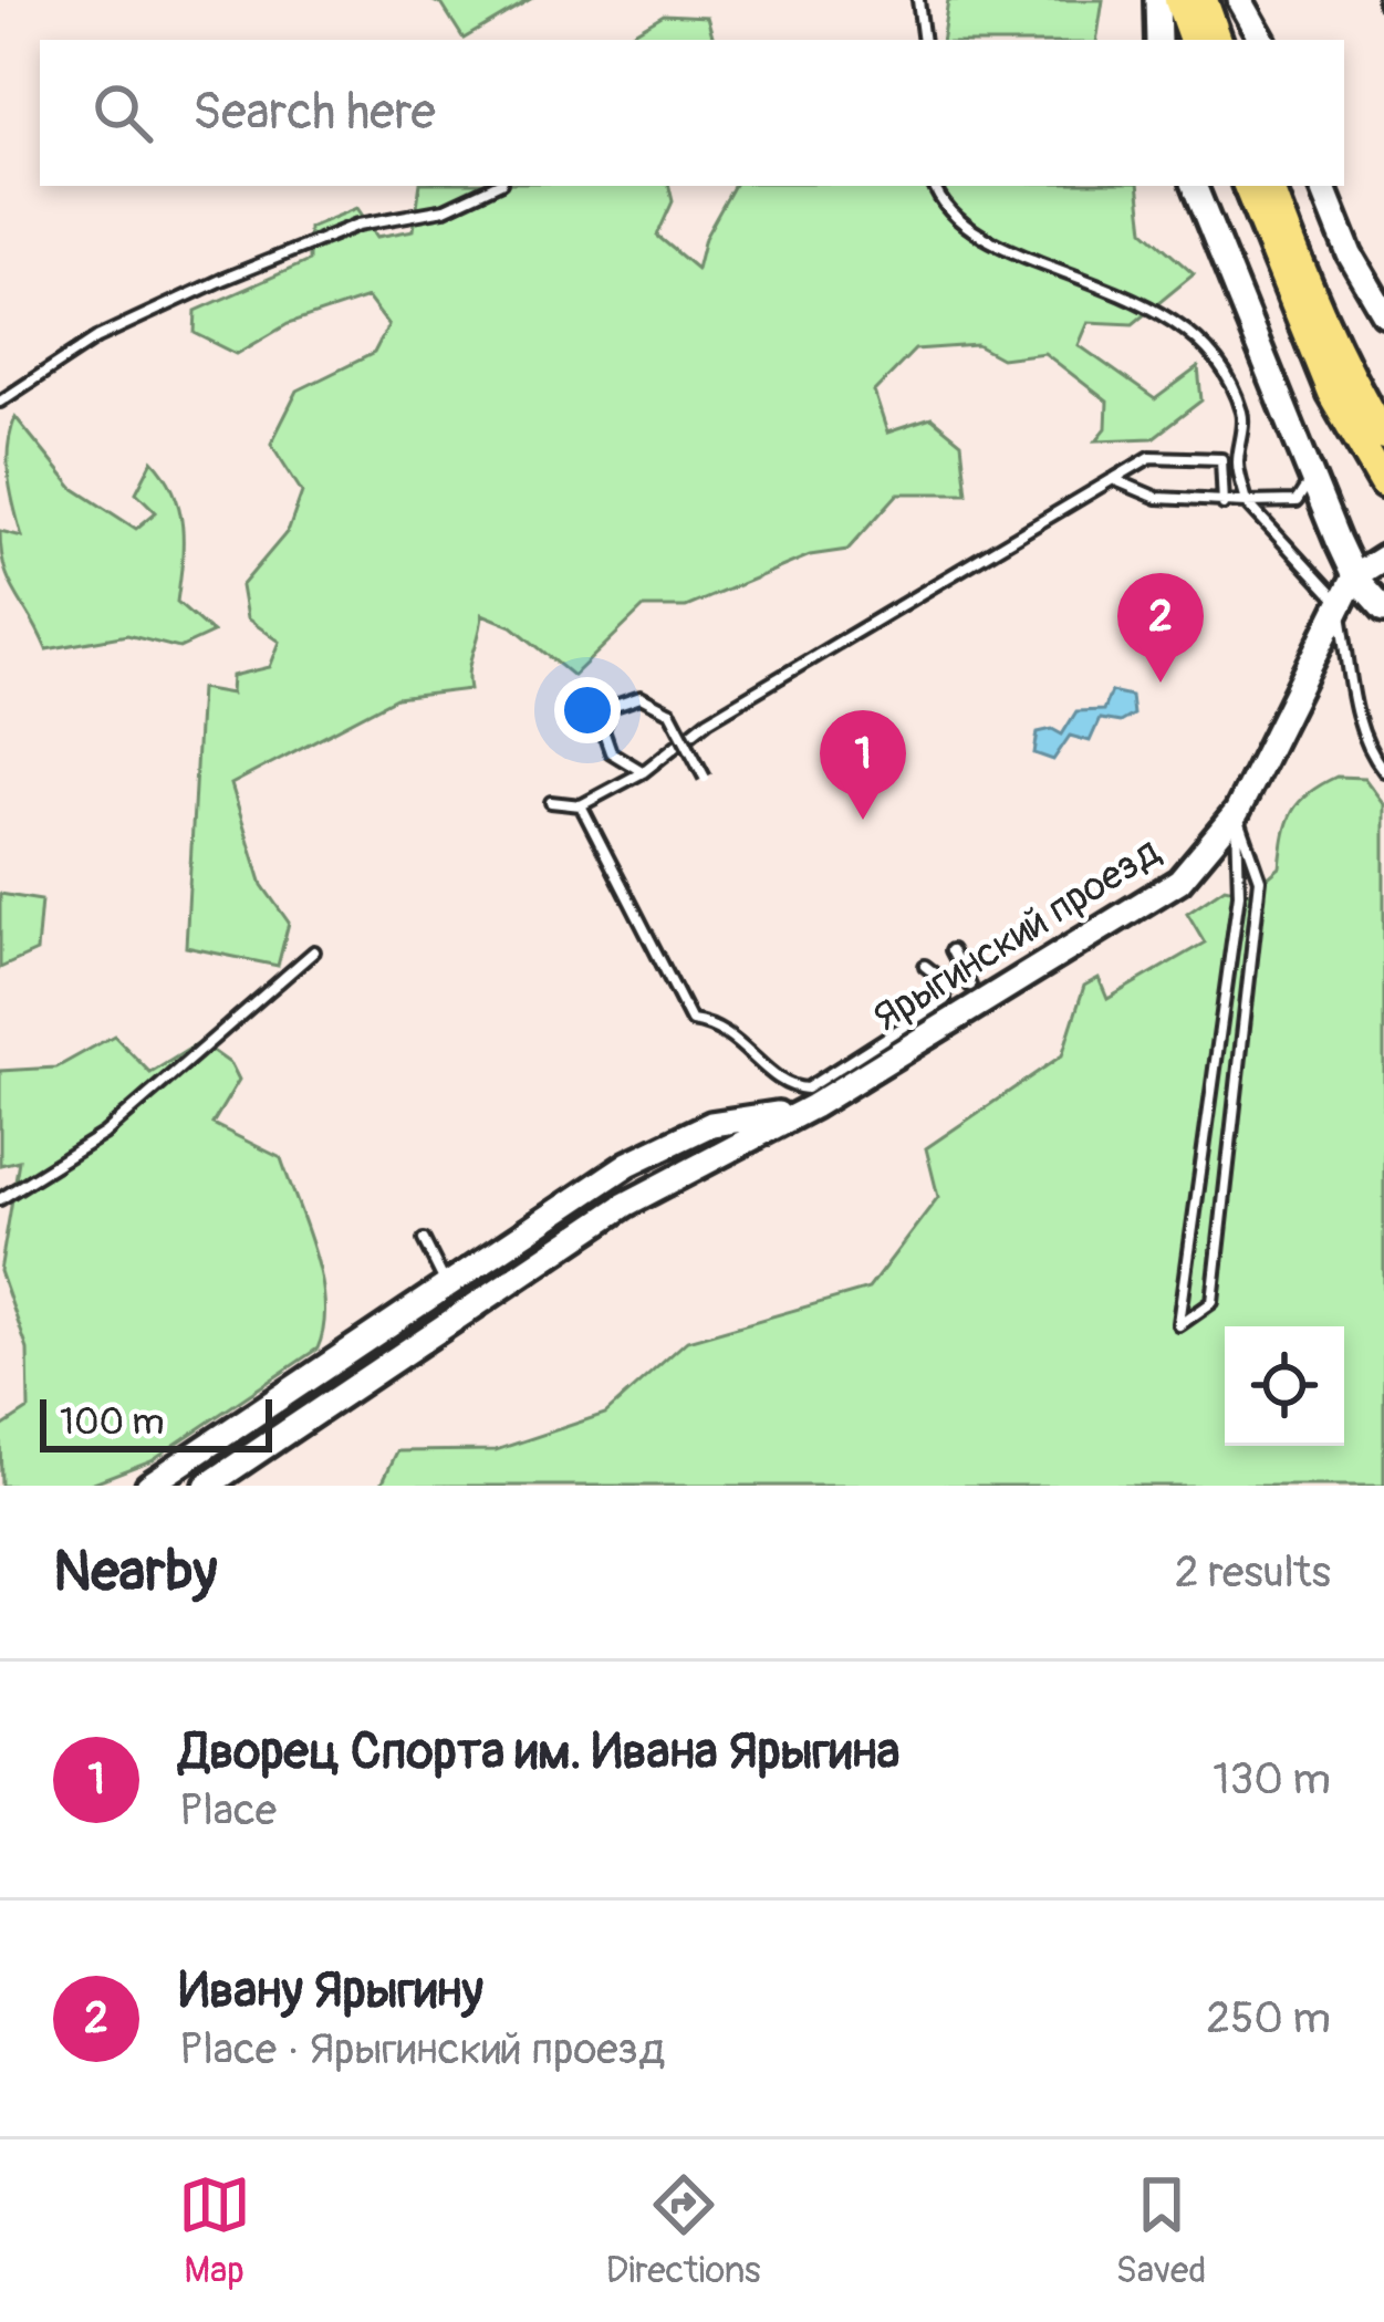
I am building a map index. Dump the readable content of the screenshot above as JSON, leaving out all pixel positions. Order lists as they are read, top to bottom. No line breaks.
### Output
{"streets":{"main road":["Ярыгинский проезд"]},"scale_bar":"100 m","page":{"search":"Search here","pins":["2","1"],"scale":"100 m","heading":["Nearby","2 results"],"list":[{"mark":"1","name":"Дворец Спорта им. Ивана Ярыгина","note":"Place","value":"130 m"},{"mark":"2","name":"Ивану Ярыгину","note":"Place · Ярыгинский проезд","value":"250 m"}],"nav":["Map","Directions","Saved"]}}
